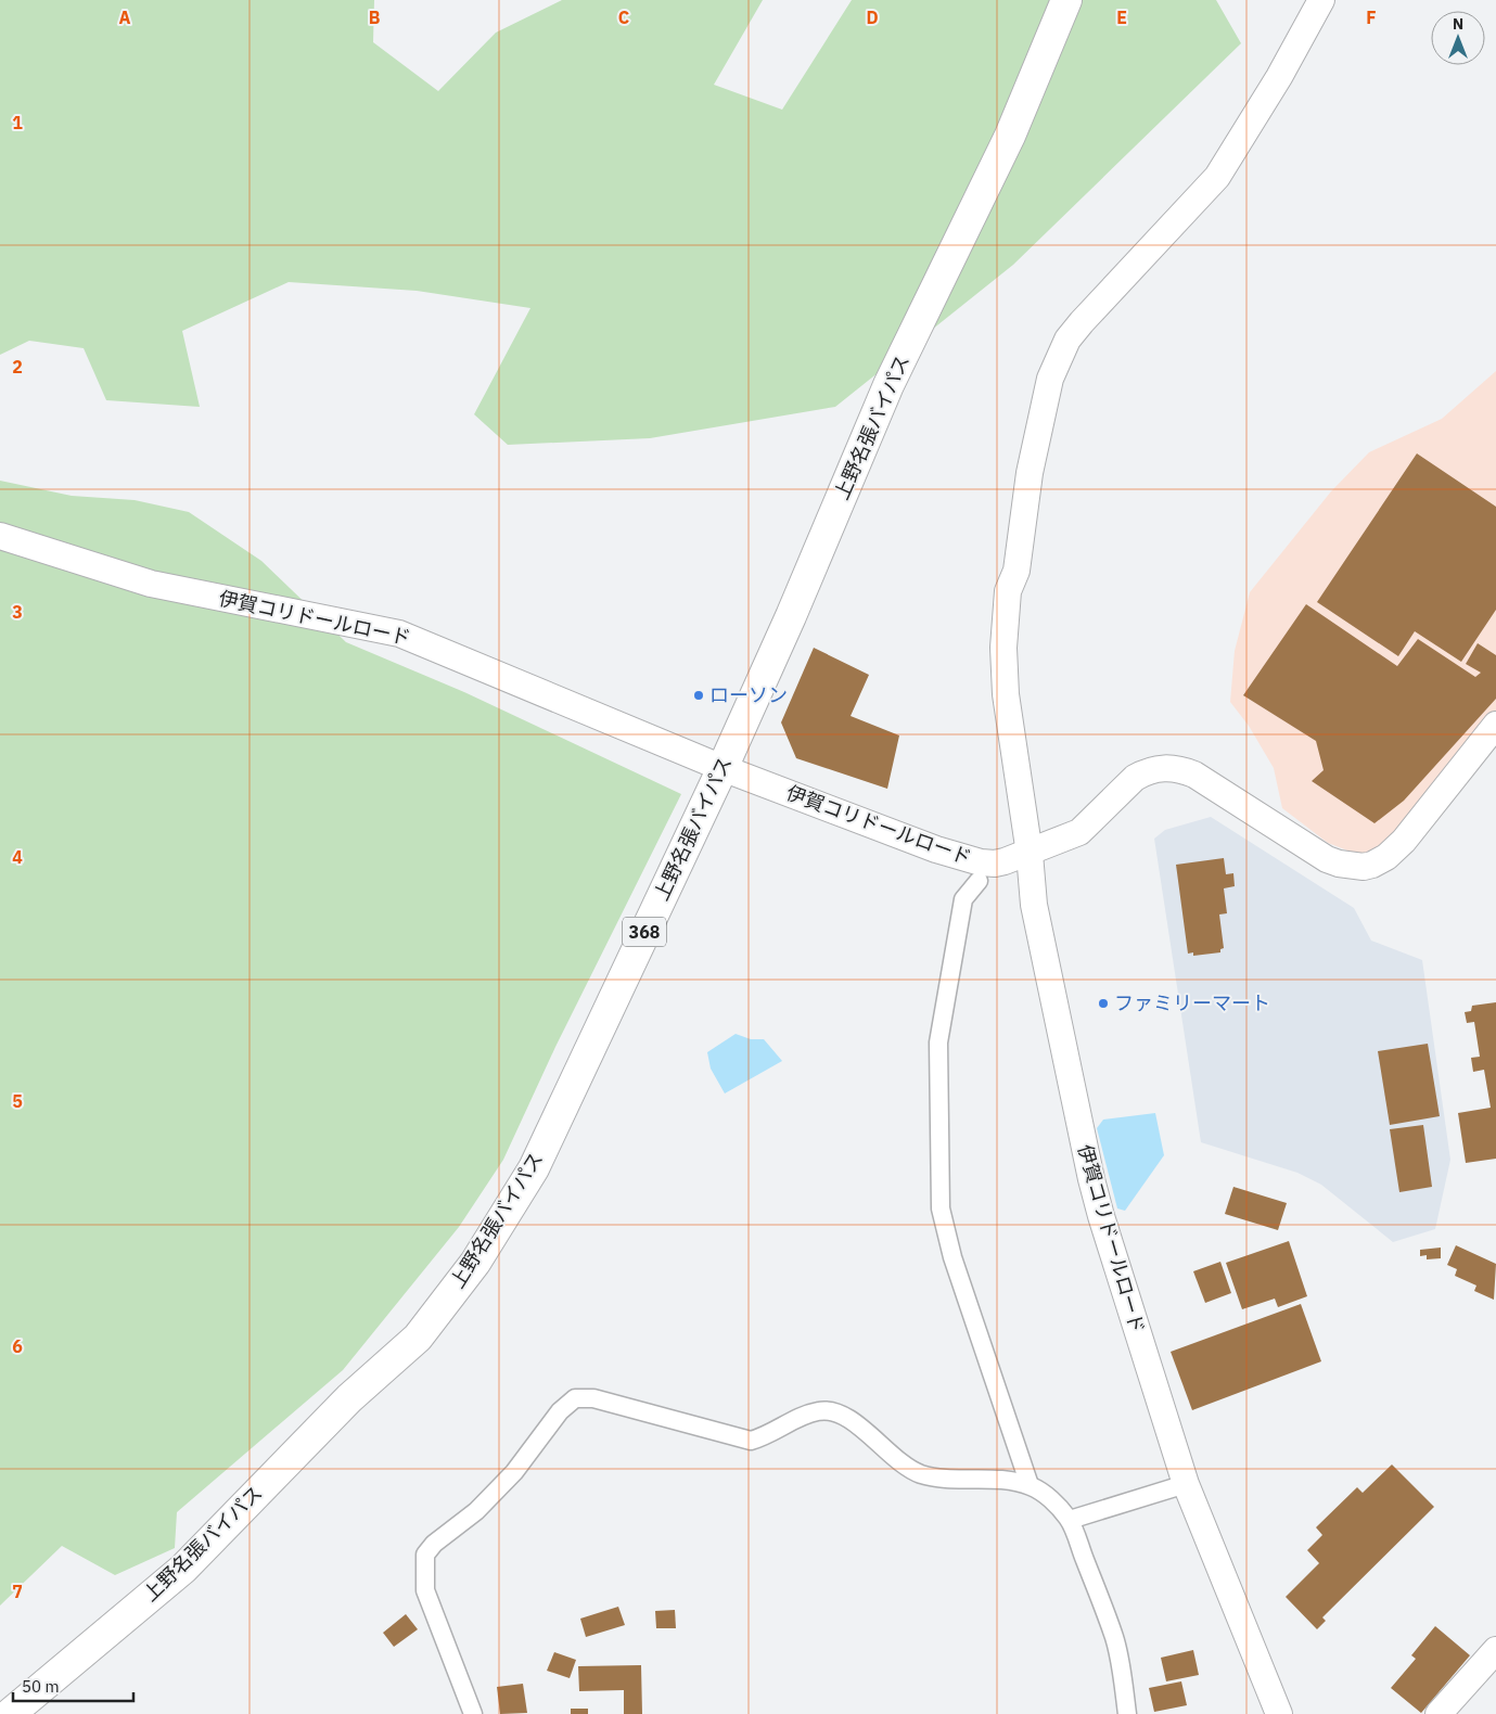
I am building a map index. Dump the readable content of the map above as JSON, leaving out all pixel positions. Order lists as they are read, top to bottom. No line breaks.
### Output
{"streets":{"highway":["上野名張バイパス","368"],"street":["伊賀コリドールロード"]},"crossings":[["上野名張バイパス","伊賀コリドールロード"]],"places":["ローソン","ファミリーマート"],"scale_bar":"50 m","north":"top","grid":{"columns":["A","B","C","D","E","F"],"rows":["1","2","3","4","5","6","7"]}}
